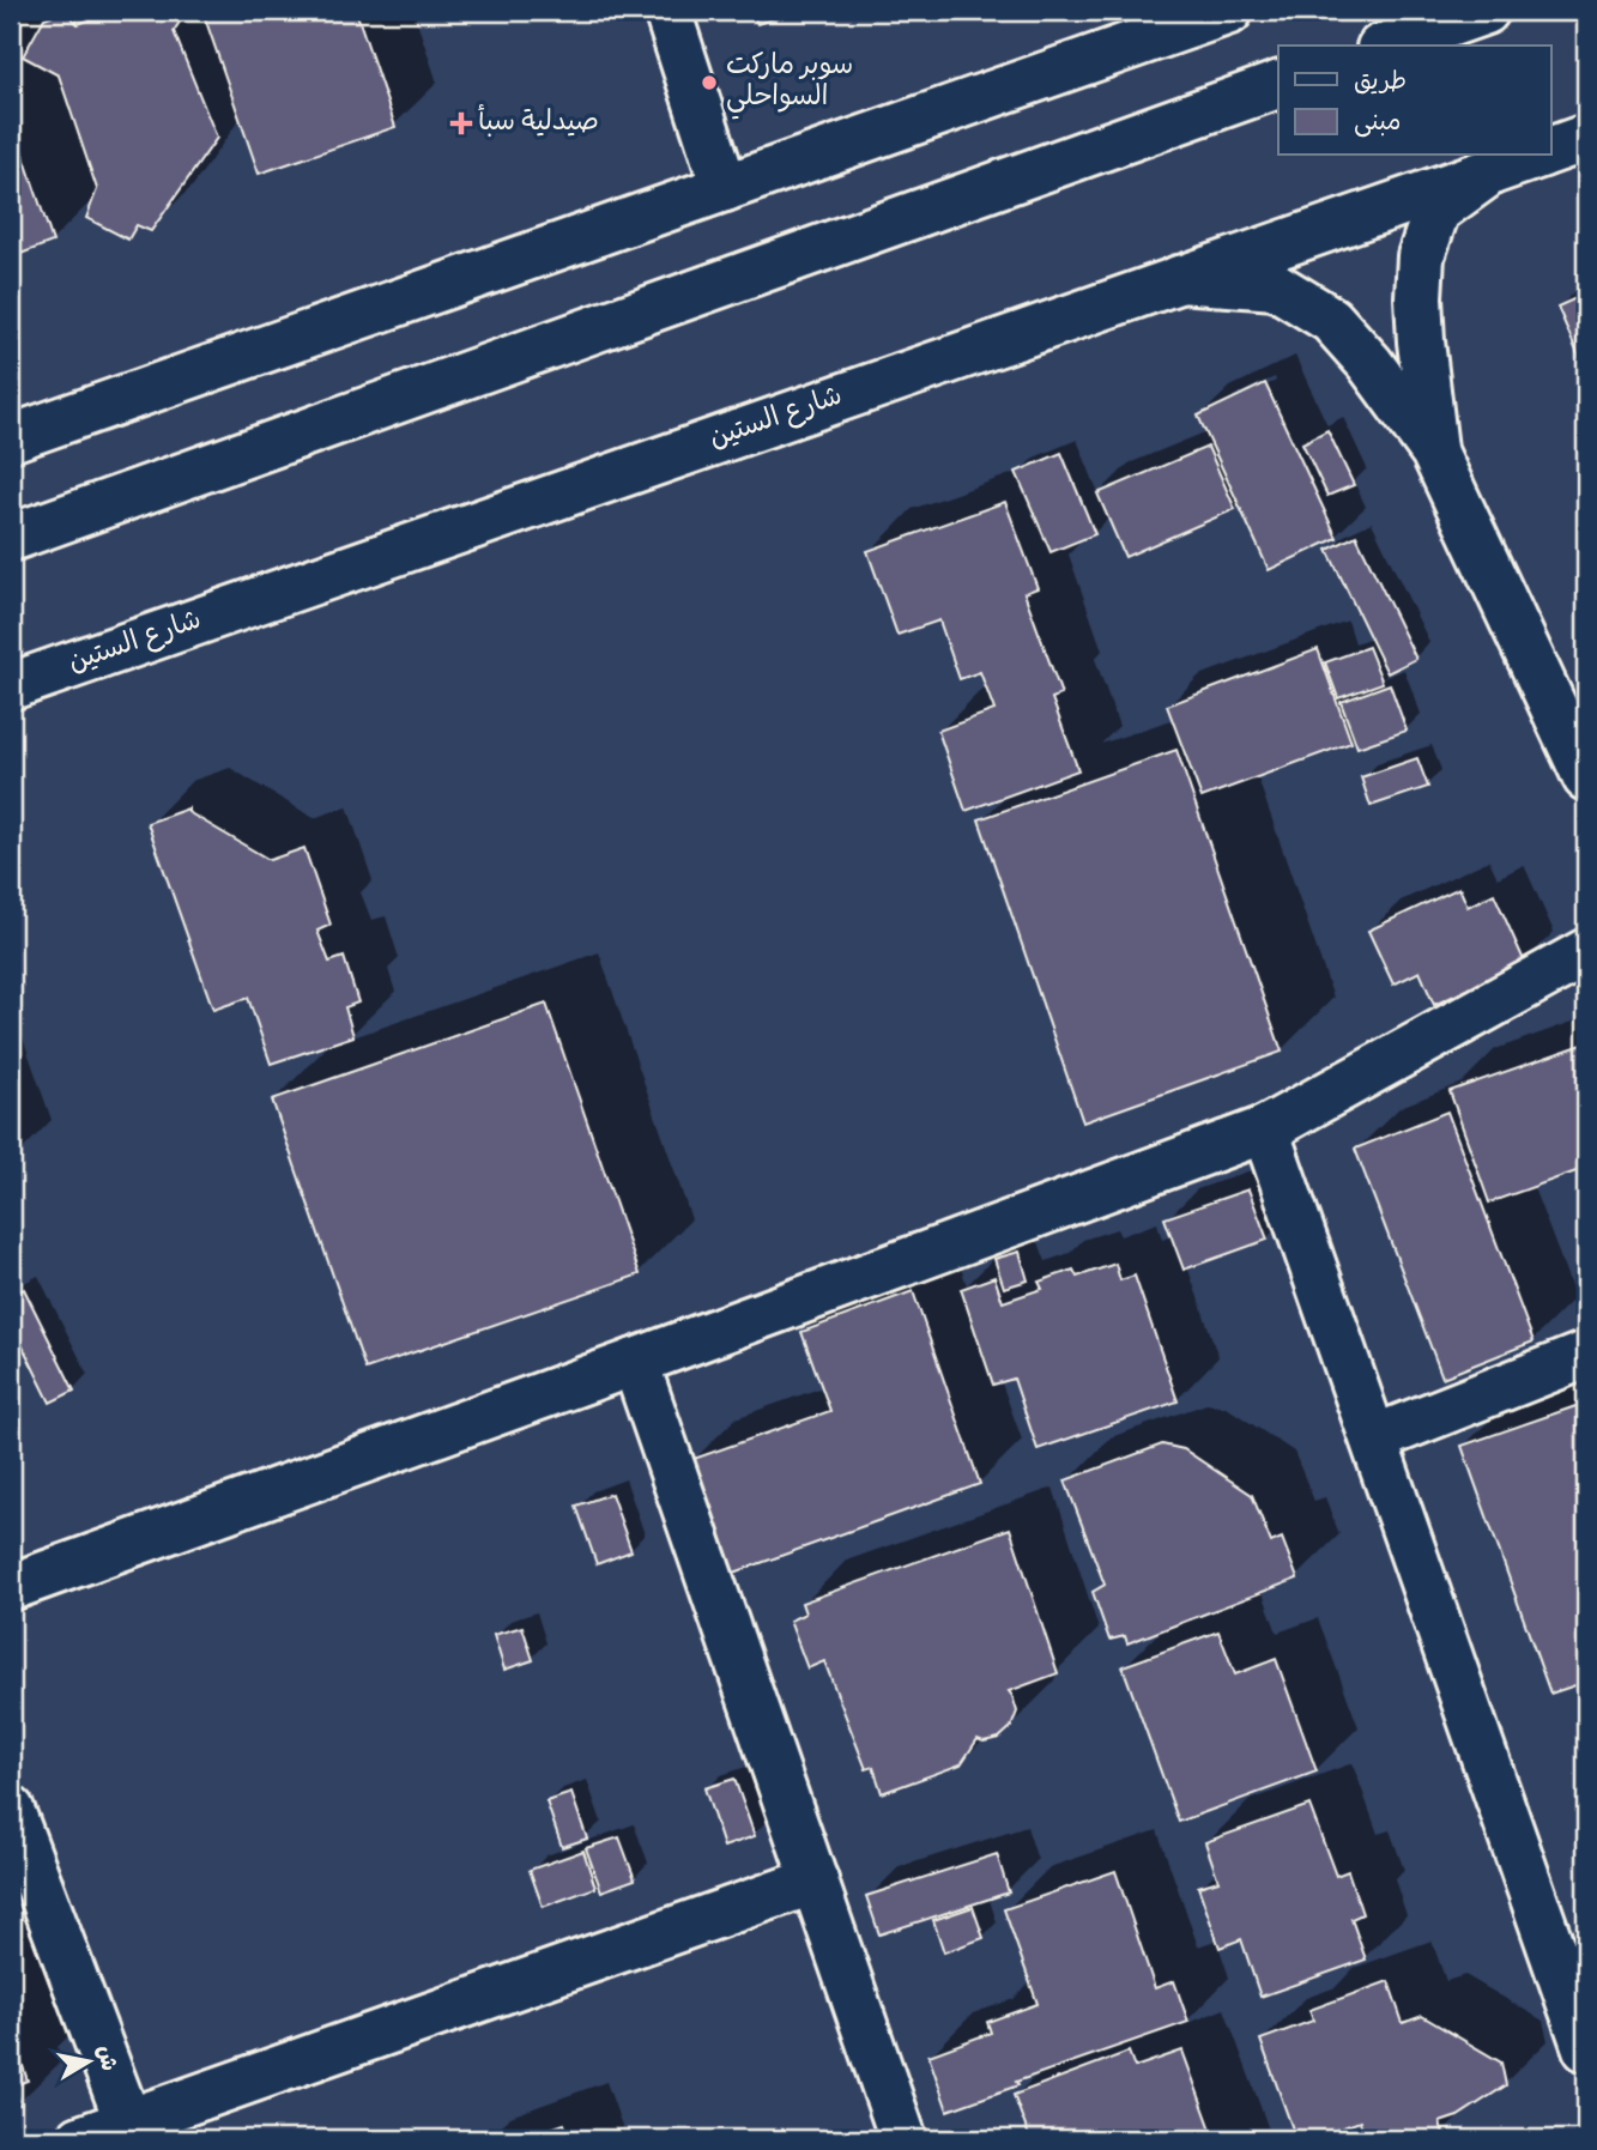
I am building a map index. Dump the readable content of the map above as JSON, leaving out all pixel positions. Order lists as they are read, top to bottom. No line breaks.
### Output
{"streets":{"street":["شارع الستين"]},"places":{"other":["سوبر ماركت السواحلي"],"health":["صيدلية سبأ"]},"legend":["طريق","مبنى"],"north":"right"}
